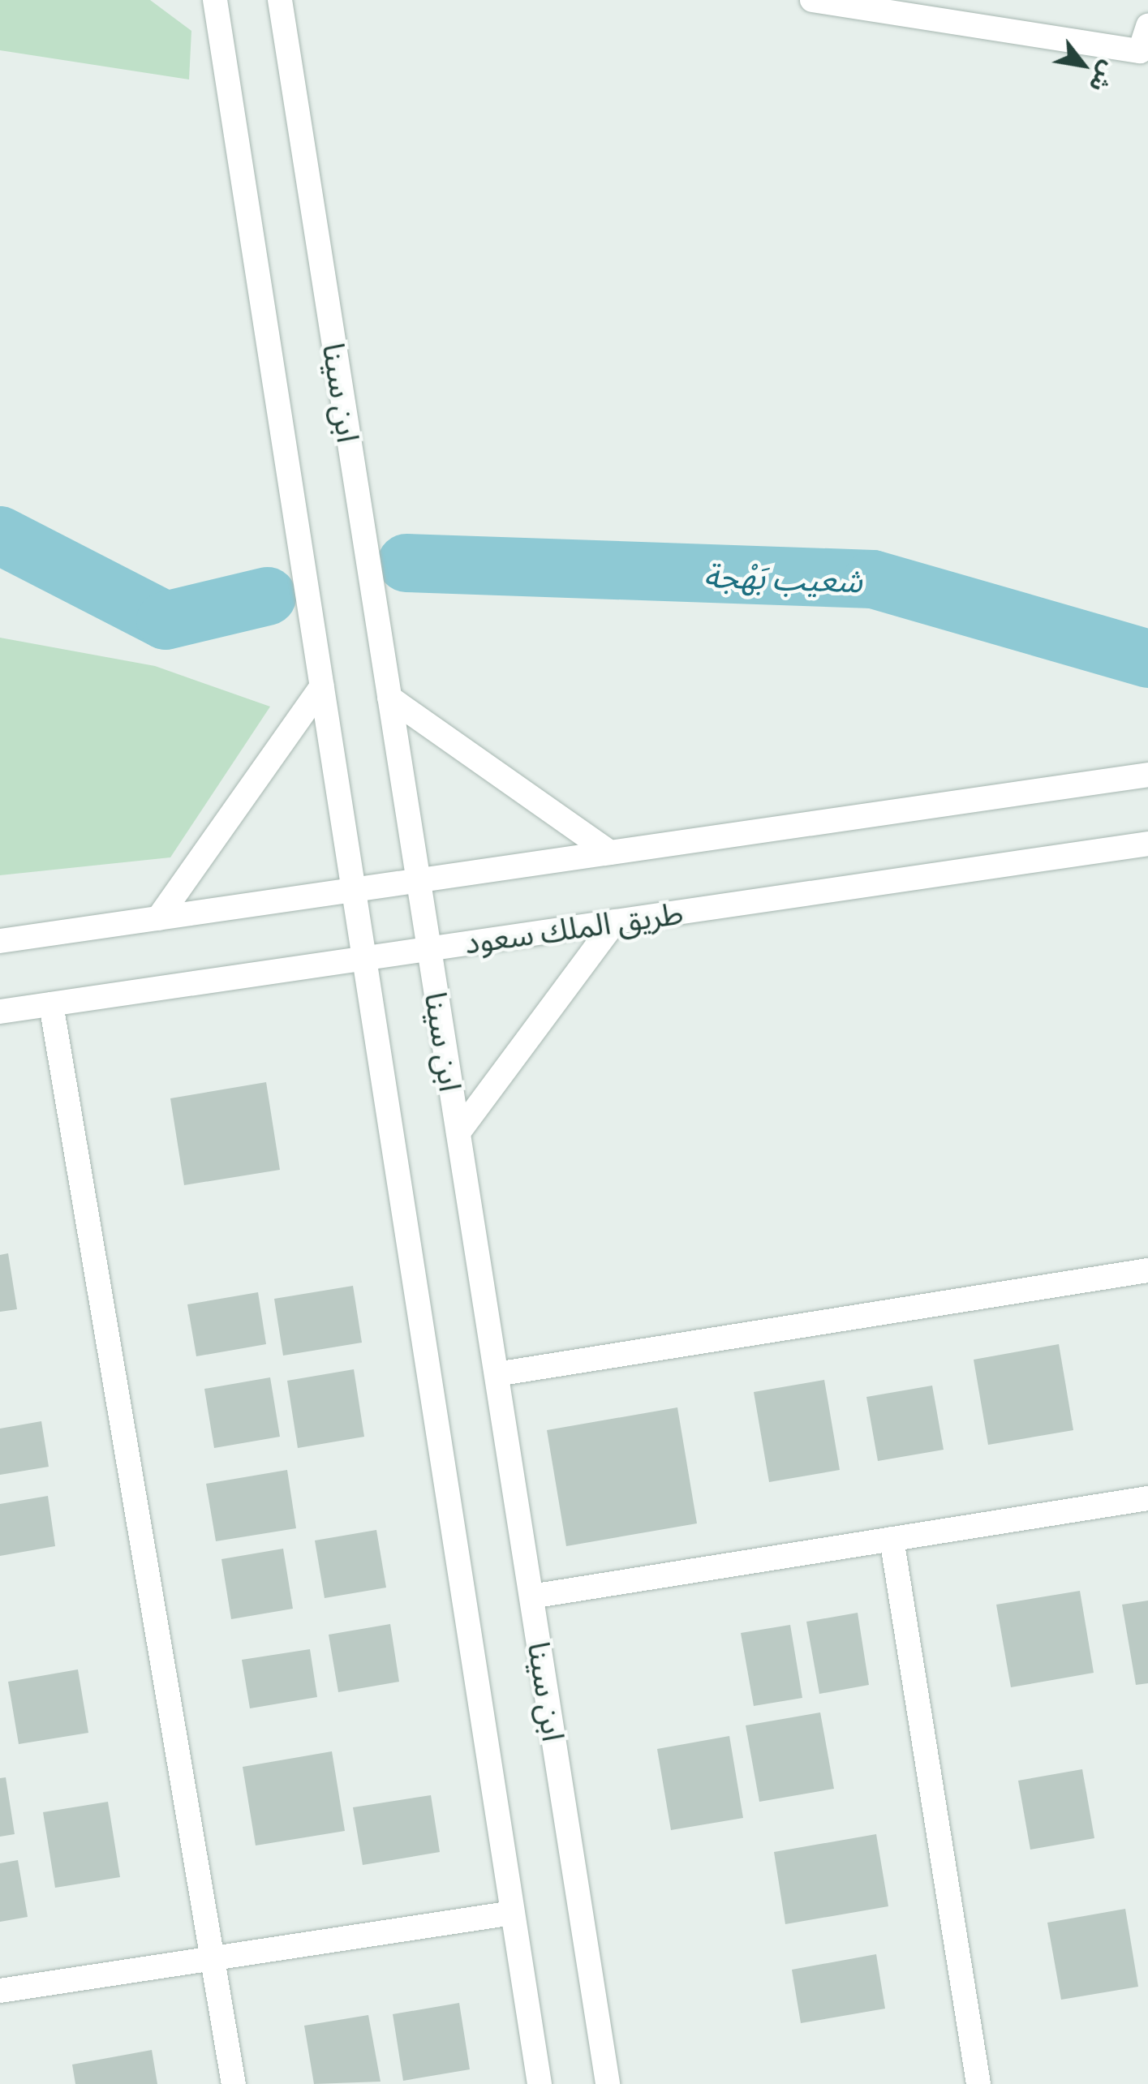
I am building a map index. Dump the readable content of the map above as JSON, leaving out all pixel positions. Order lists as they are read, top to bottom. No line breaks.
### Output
{"streets":{"street":["ابن سينا","طريق الملك سعود"]},"crossings":[["ابن سينا","طريق الملك سعود"]],"water":["شعيب بَهْجة"],"north":"bottom right"}
